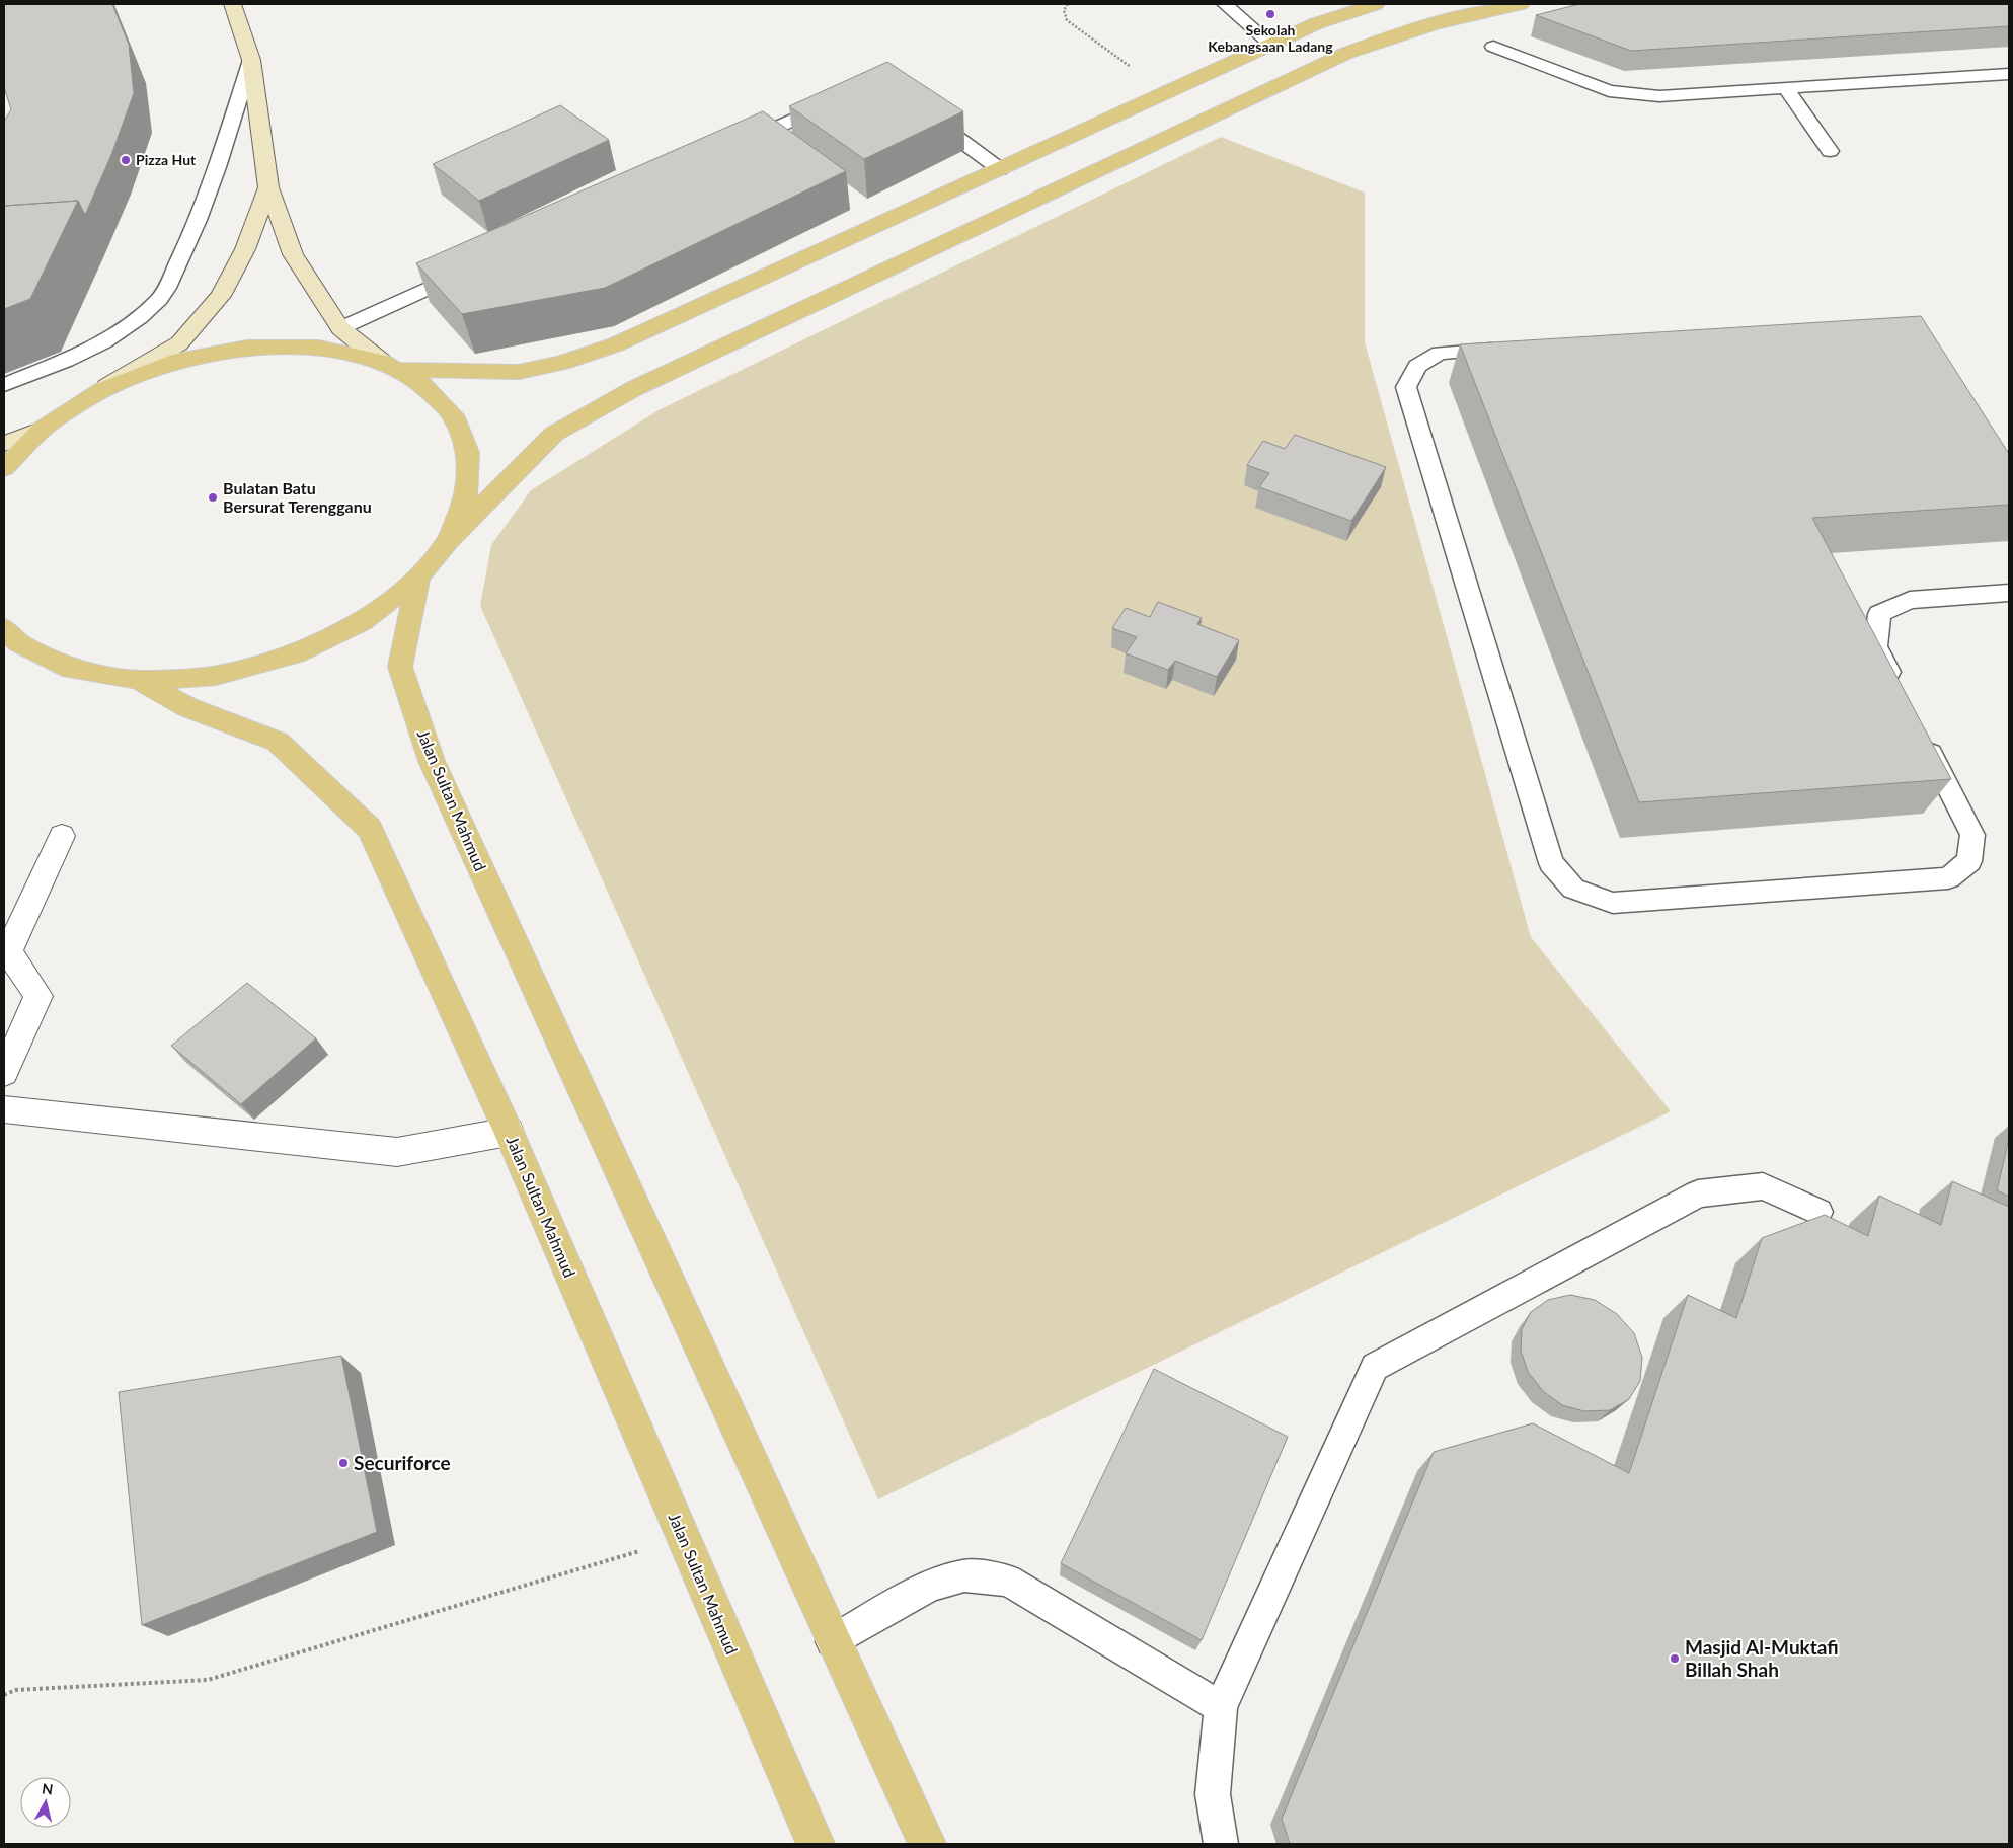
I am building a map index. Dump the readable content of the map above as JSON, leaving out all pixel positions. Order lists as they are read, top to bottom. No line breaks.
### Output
{"streets":{"main road":["Jalan Sultan Mahmud"]},"places":["Sekolah Kebangsaan Ladang","Pizza Hut","Bulatan Batu Bersurat Terengganu","Securiforce","Masjid Al-Muktafi Billah Shah"],"north":"top"}
